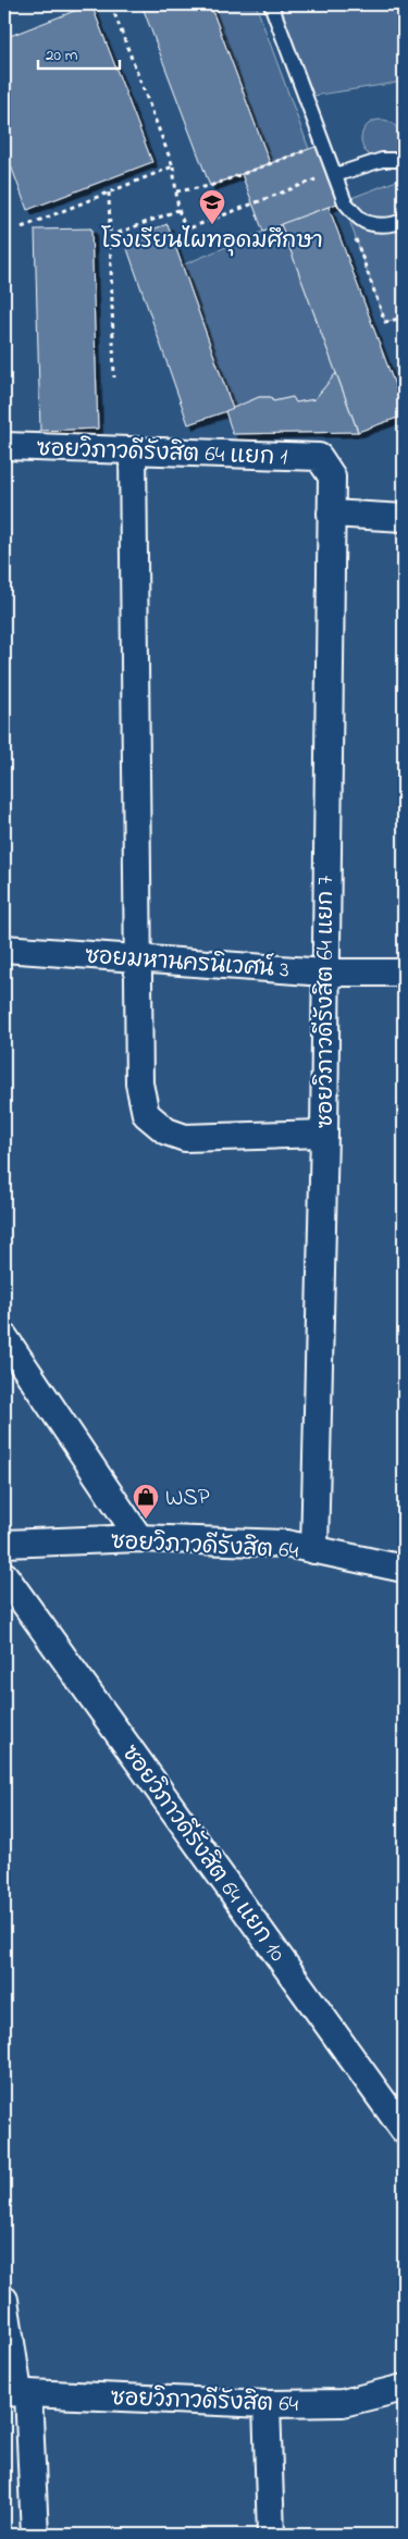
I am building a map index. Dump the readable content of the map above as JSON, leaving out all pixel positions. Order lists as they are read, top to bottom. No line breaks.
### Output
{"streets":{"street":["ซอยวิภาวดีรังสิต 64 แยก 1","ซอยมหานครนิเวศน์ 3","ซอยวิภาวดีรังสิต 64 แยก 7","ซอยวิภาวดีรังสิต 64","ซอยวิภาวดีรังสิต 64 แยก 10"]},"crossings":[["ซอยวิภาวดีรังสิต 64 แยก 1","ซอยวิภาวดีรังสิต 64 แยก 7"],["ซอยมหานครนิเวศน์ 3","ซอยวิภาวดีรังสิต 64 แยก 7"],["ซอยวิภาวดีรังสิต 64 แยก 7","ซอยวิภาวดีรังสิต 64"]],"places":{"school or university":["โรงเรียนไผทอุดมศึกษา"],"shop":["WSP"]},"scale_bar":"20 m"}
